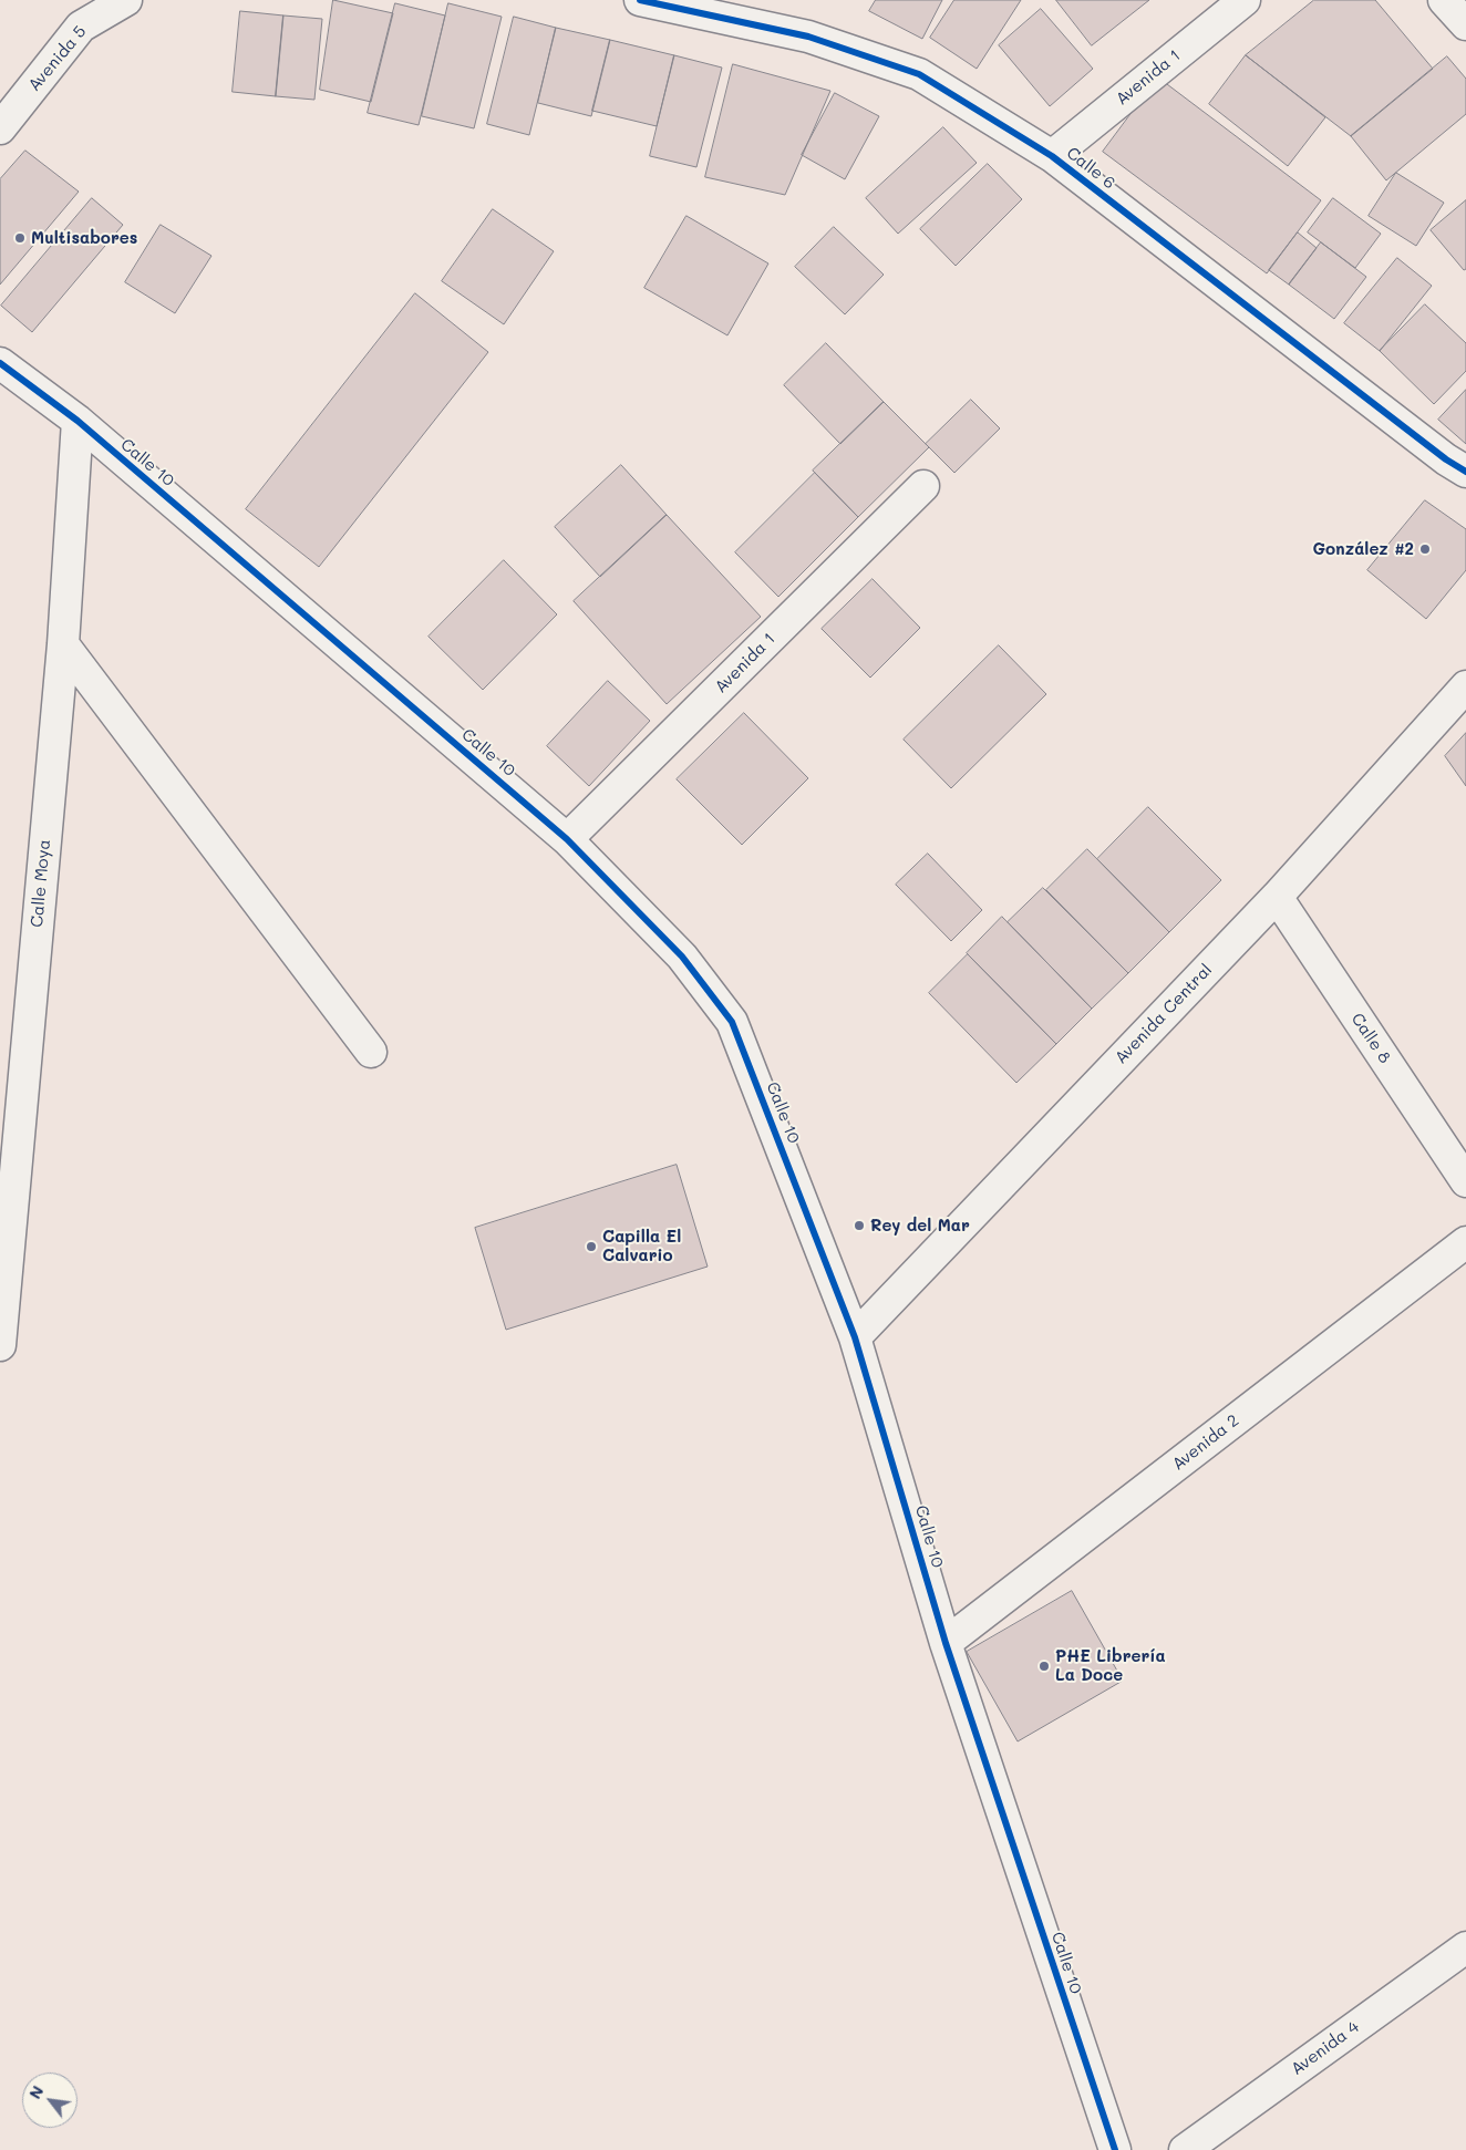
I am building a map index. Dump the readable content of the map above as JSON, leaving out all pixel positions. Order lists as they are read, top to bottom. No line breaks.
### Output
{"streets":{"street":["Avenida 5","Avenida 1","Calle 6","Calle 10","Calle Moya","Avenida Central","Calle 8","Avenida 2","Avenida 4"]},"crossings":[["Avenida 1","Calle 6"],["Avenida 1","Calle 10"],["Calle 10","Calle Moya"],["Calle 10","Avenida Central"],["Calle 10","Avenida 2"],["Avenida Central","Calle 8"]],"places":["Multisabores","González #2","Rey del Mar","Capilla El Calvario","PHE Librería La Doce"],"north":"top left"}
